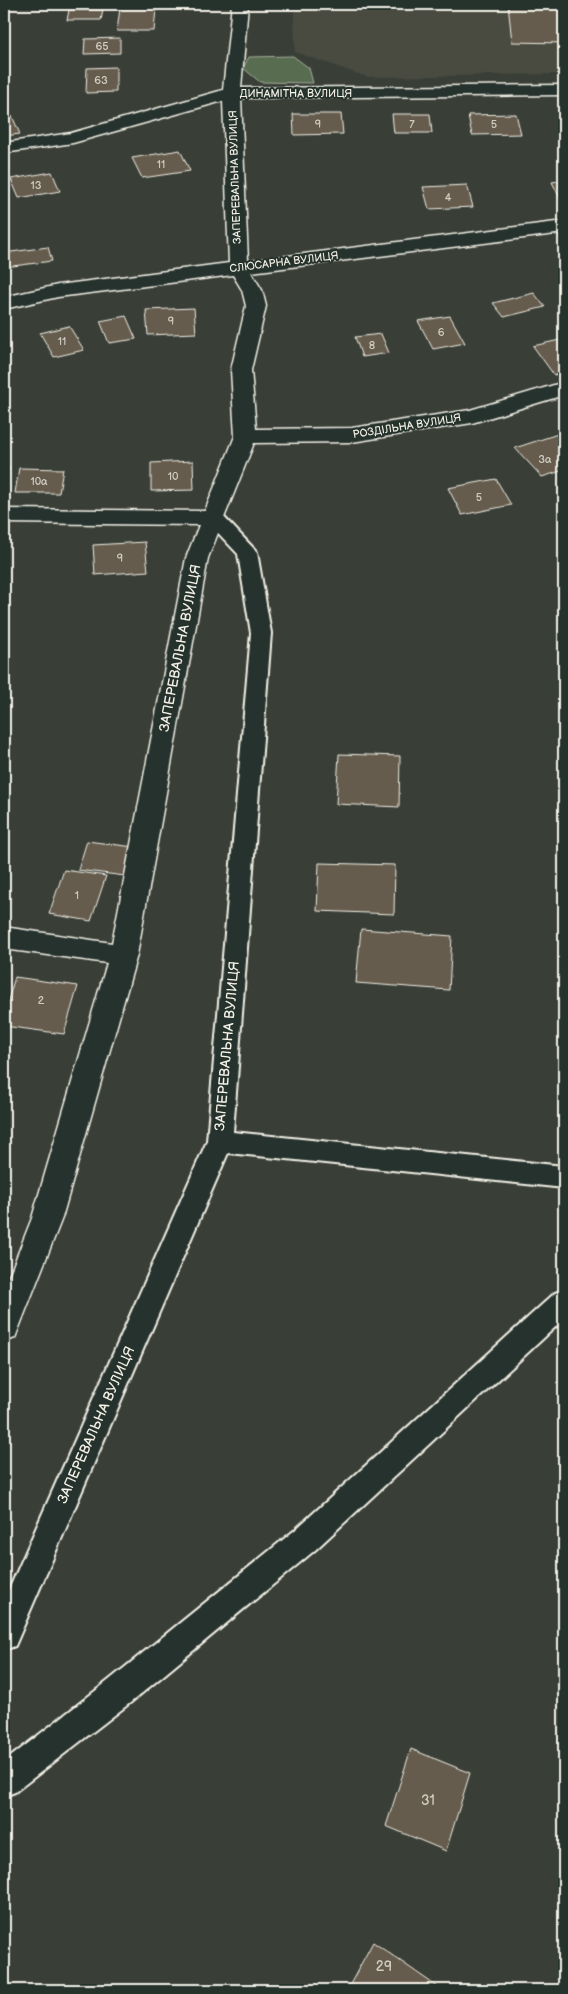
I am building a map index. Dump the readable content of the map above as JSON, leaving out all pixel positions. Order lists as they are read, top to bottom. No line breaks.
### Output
{"streets":{"street":["ДИНАМІТНА ВУЛИЦЯ","ЗАПЕРЕВАЛЬНА ВУЛИЦЯ","СЛЮСАРНА ВУЛИЦЯ","РОЗДІЛЬНА ВУЛИЦЯ"]},"crossings":[["ДИНАМІТНА ВУЛИЦЯ","ЗАПЕРЕВАЛЬНА ВУЛИЦЯ"],["ЗАПЕРЕВАЛЬНА ВУЛИЦЯ","СЛЮСАРНА ВУЛИЦЯ"],["ЗАПЕРЕВАЛЬНА ВУЛИЦЯ","РОЗДІЛЬНА ВУЛИЦЯ"]],"house_numbers":["65","63","9","7","5","11","13","4","9","6","11","8","3а","10","10а","5","9","1","2","31","29"]}
